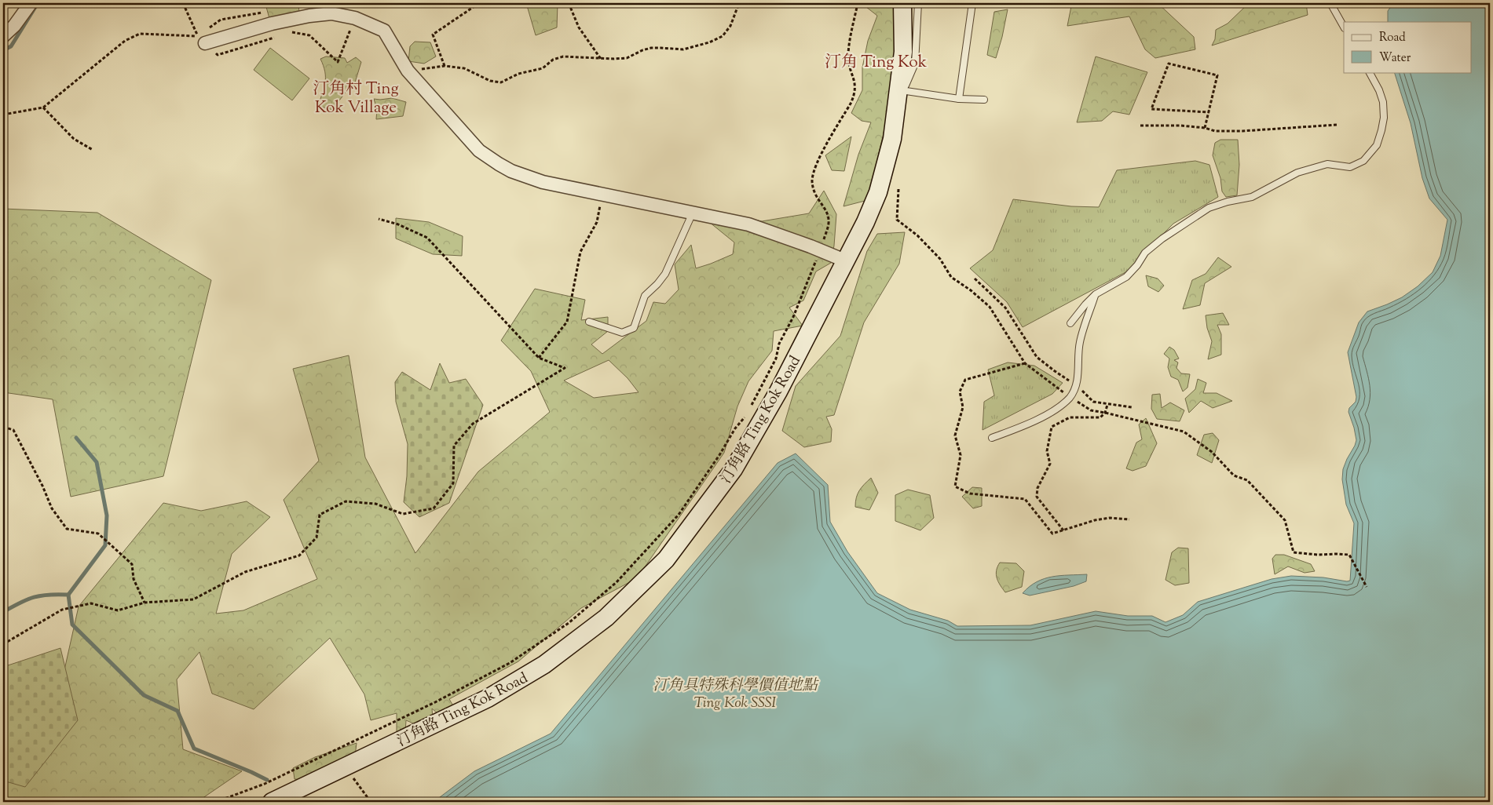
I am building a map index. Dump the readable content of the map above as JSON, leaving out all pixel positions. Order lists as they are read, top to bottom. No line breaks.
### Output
{"streets":{"main road":["汀角路 Ting Kok Road"]},"districts":["汀角 Ting Kok","汀角村 Ting Kok Village"],"parks":["汀角具特殊科學價值地點 Ting Kok SSSI"],"legend":["Road","Water"]}
